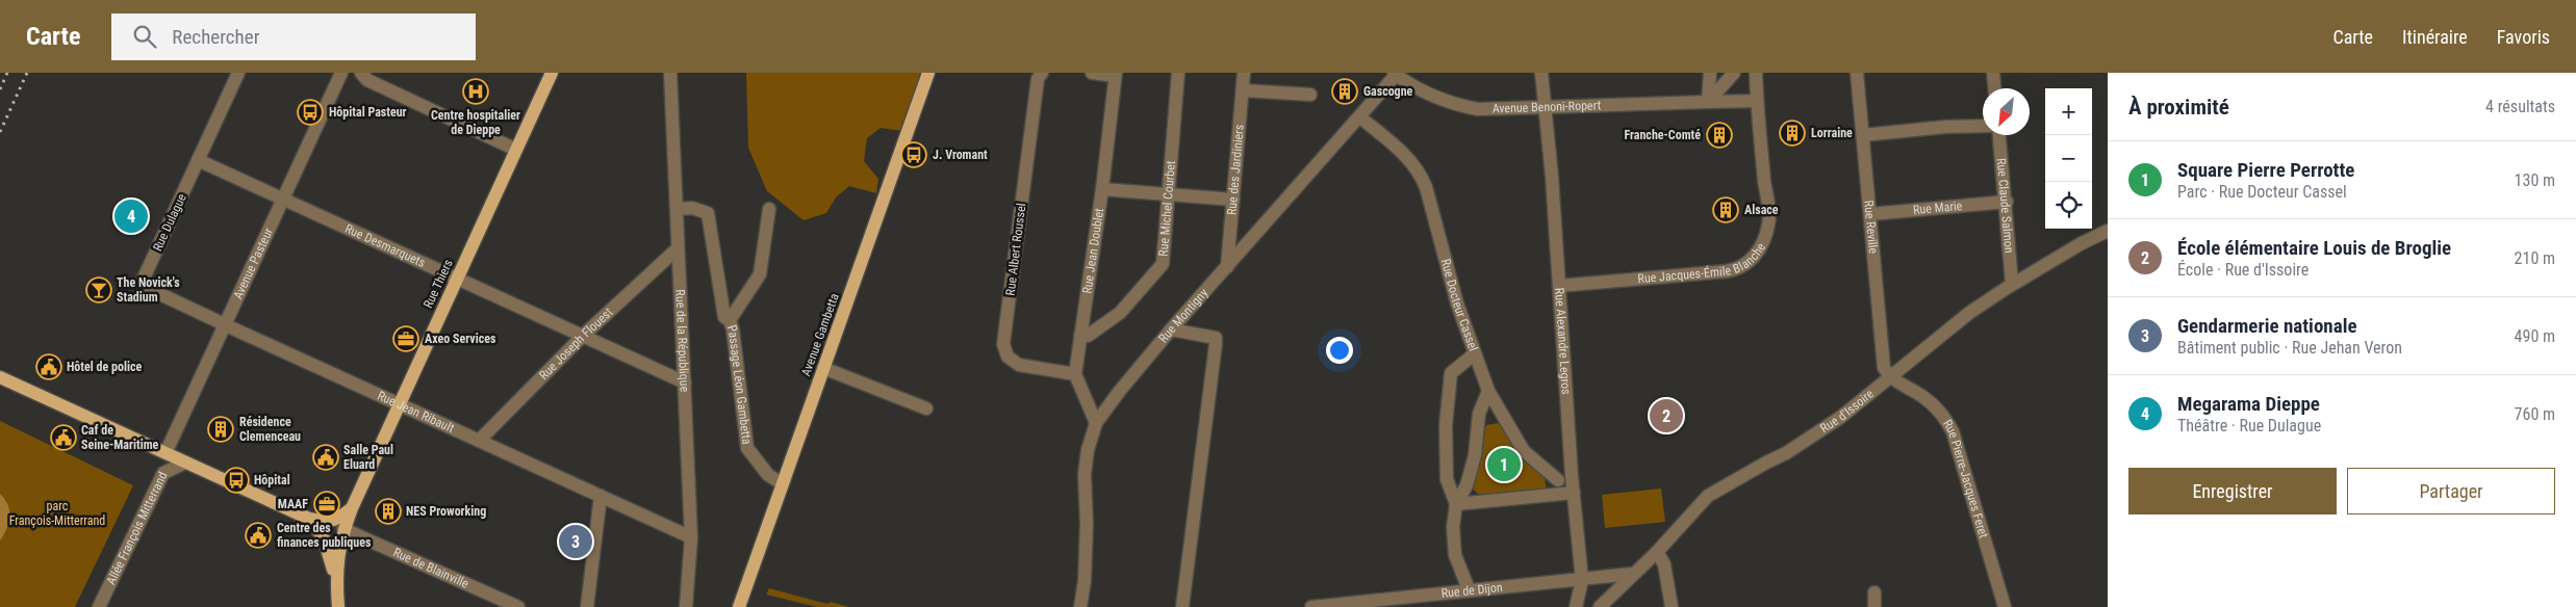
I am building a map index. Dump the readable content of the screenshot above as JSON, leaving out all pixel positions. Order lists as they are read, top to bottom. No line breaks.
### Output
{"streets":{"main road":["Rue Thiers","Avenue Gambetta"],"street":["Avenue Benoni-Ropert","Rue des Jardiniers","Rue Claude Salmon","Rue Marie","Rue Michel Courbet","Rue Dulague","Rue Reville","Rue Desmarquets","Rue Albert Roussel","Rue Jean Doublet","Rue Jacques-Émile Blanche","Avenue Pasteur","Rue Docteur Cassel","Rue Montigny","Rue de la République","Rue Alexandre Legros","Rue Joseph Flouest","Passage Léon Gambetta","Rue d'Issoire","Rue Jean Ribault","Rue Pierre-Jacques Feret","Allée François Mitterrand","Rue de Blainville","Rue de Dijon"]},"crossings":[["Avenue Benoni-Ropert","Rue Jacques-Émile Blanche"],["Avenue Benoni-Ropert","Rue Montigny"],["Avenue Benoni-Ropert","Rue Alexandre Legros"],["Rue des Jardiniers","Rue Montigny"],["Rue Claude Salmon","Rue Marie"],["Rue Claude Salmon","Rue d'Issoire"],["Rue Marie","Rue Reville"],["Rue Michel Courbet","Rue Jean Doublet"],["Rue Dulague","Rue Desmarquets"],["Rue Dulague","Rue Jean Ribault"],["Rue Reville","Rue d'Issoire"],["Rue Reville","Rue Pierre-Jacques Feret"],["Rue Desmarquets","Avenue Pasteur"],["Rue Desmarquets","Rue Thiers"],["Rue Desmarquets","Rue de la République"],["Rue Desmarquets","Rue Joseph Flouest"],["Rue Albert Roussel","Rue Jean Doublet"],["Rue Jacques-Émile Blanche","Rue Alexandre Legros"],["Avenue Pasteur","Rue Jean Ribault"],["Rue Thiers","Rue Jean Ribault"],["Rue Thiers","Rue de Blainville"],["Rue Docteur Cassel","Rue Montigny"],["Avenue Gambetta","Passage Léon Gambetta"],["Rue de la République","Rue Joseph Flouest"],["Rue de la République","Passage Léon Gambetta"],["Rue de la République","Rue Jean Ribault"],["Rue Alexandre Legros","Rue de Dijon"],["Rue Joseph Flouest","Rue Jean Ribault"],["Rue d'Issoire","Rue Pierre-Jacques Feret"],["Rue d'Issoire","Rue de Dijon"]],"parks":["parc François-Mitterrand"],"places":{"hospital":["Centre hospitalier de Dieppe"],"building":["Gascogne","Lorraine","Franche-Comté","Alsace","Résidence Clemenceau","NES Proworking"],"bus stop":["Hôpital Pasteur","J. Vromant","Hôpital"],"bar":["The Novick's Stadium"],"office":["Axeo Services","MAAF"],"public building":["Hôtel de police","Caf de Seine-Maritime","Salle Paul Eluard","Centre des finances publiques"]},"north":"bottom left","page":{"header":"Carte","search":"Rechercher","nav":["Carte","Itinéraire","Favoris"],"heading":["À proximité","4 résultats"],"map_buttons":["+","−"],"list":[{"mark":"1","name":"Square Pierre Perrotte","note":"Parc · Rue Docteur Cassel","value":"130 m"},{"mark":"2","name":"École élémentaire Louis de Broglie","note":"École · Rue d'Issoire","value":"210 m"},{"mark":"3","name":"Gendarmerie nationale","note":"Bâtiment public · Rue Jehan Veron","value":"490 m"},{"mark":"4","name":"Megarama Dieppe","note":"Théâtre · Rue Dulague","value":"760 m"}],"pins":["4","2","1","3"],"buttons":["Enregistrer","Partager"]}}
